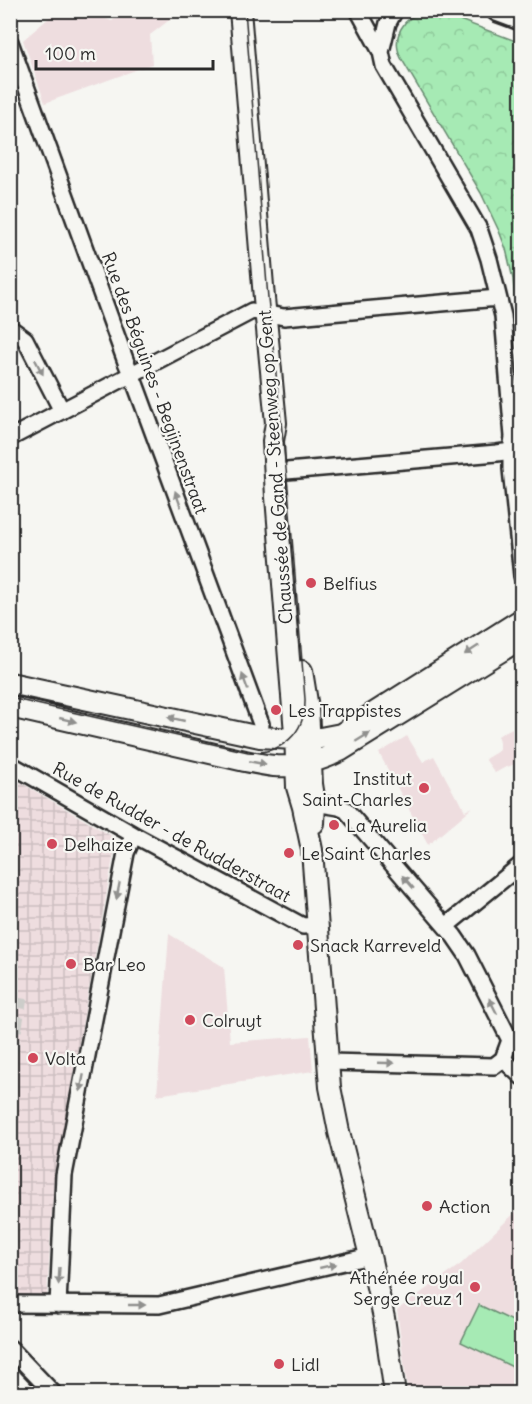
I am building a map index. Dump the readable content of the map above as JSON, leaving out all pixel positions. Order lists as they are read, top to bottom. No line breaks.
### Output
{"streets":{"street":["Rue des Béguines - Begijnenstraat","Chaussée de Gand - Steenweg op Gent","Rue de Rudder - de Rudderstraat"]},"crossings":[["Chaussée de Gand - Steenweg op Gent","Rue de Rudder - de Rudderstraat"]],"one_way":["Rue des Béguines - Begijnenstraat"],"places":["Belfius","Les Trappistes","Institut Saint-Charles","La Aurelia","Delhaize","Le Saint Charles","Snack Karreveld","Bar Leo","Colruyt","Volta","Action","Athénée royal Serge Creuz 1","Lidl"],"scale_bar":"100 m"}
